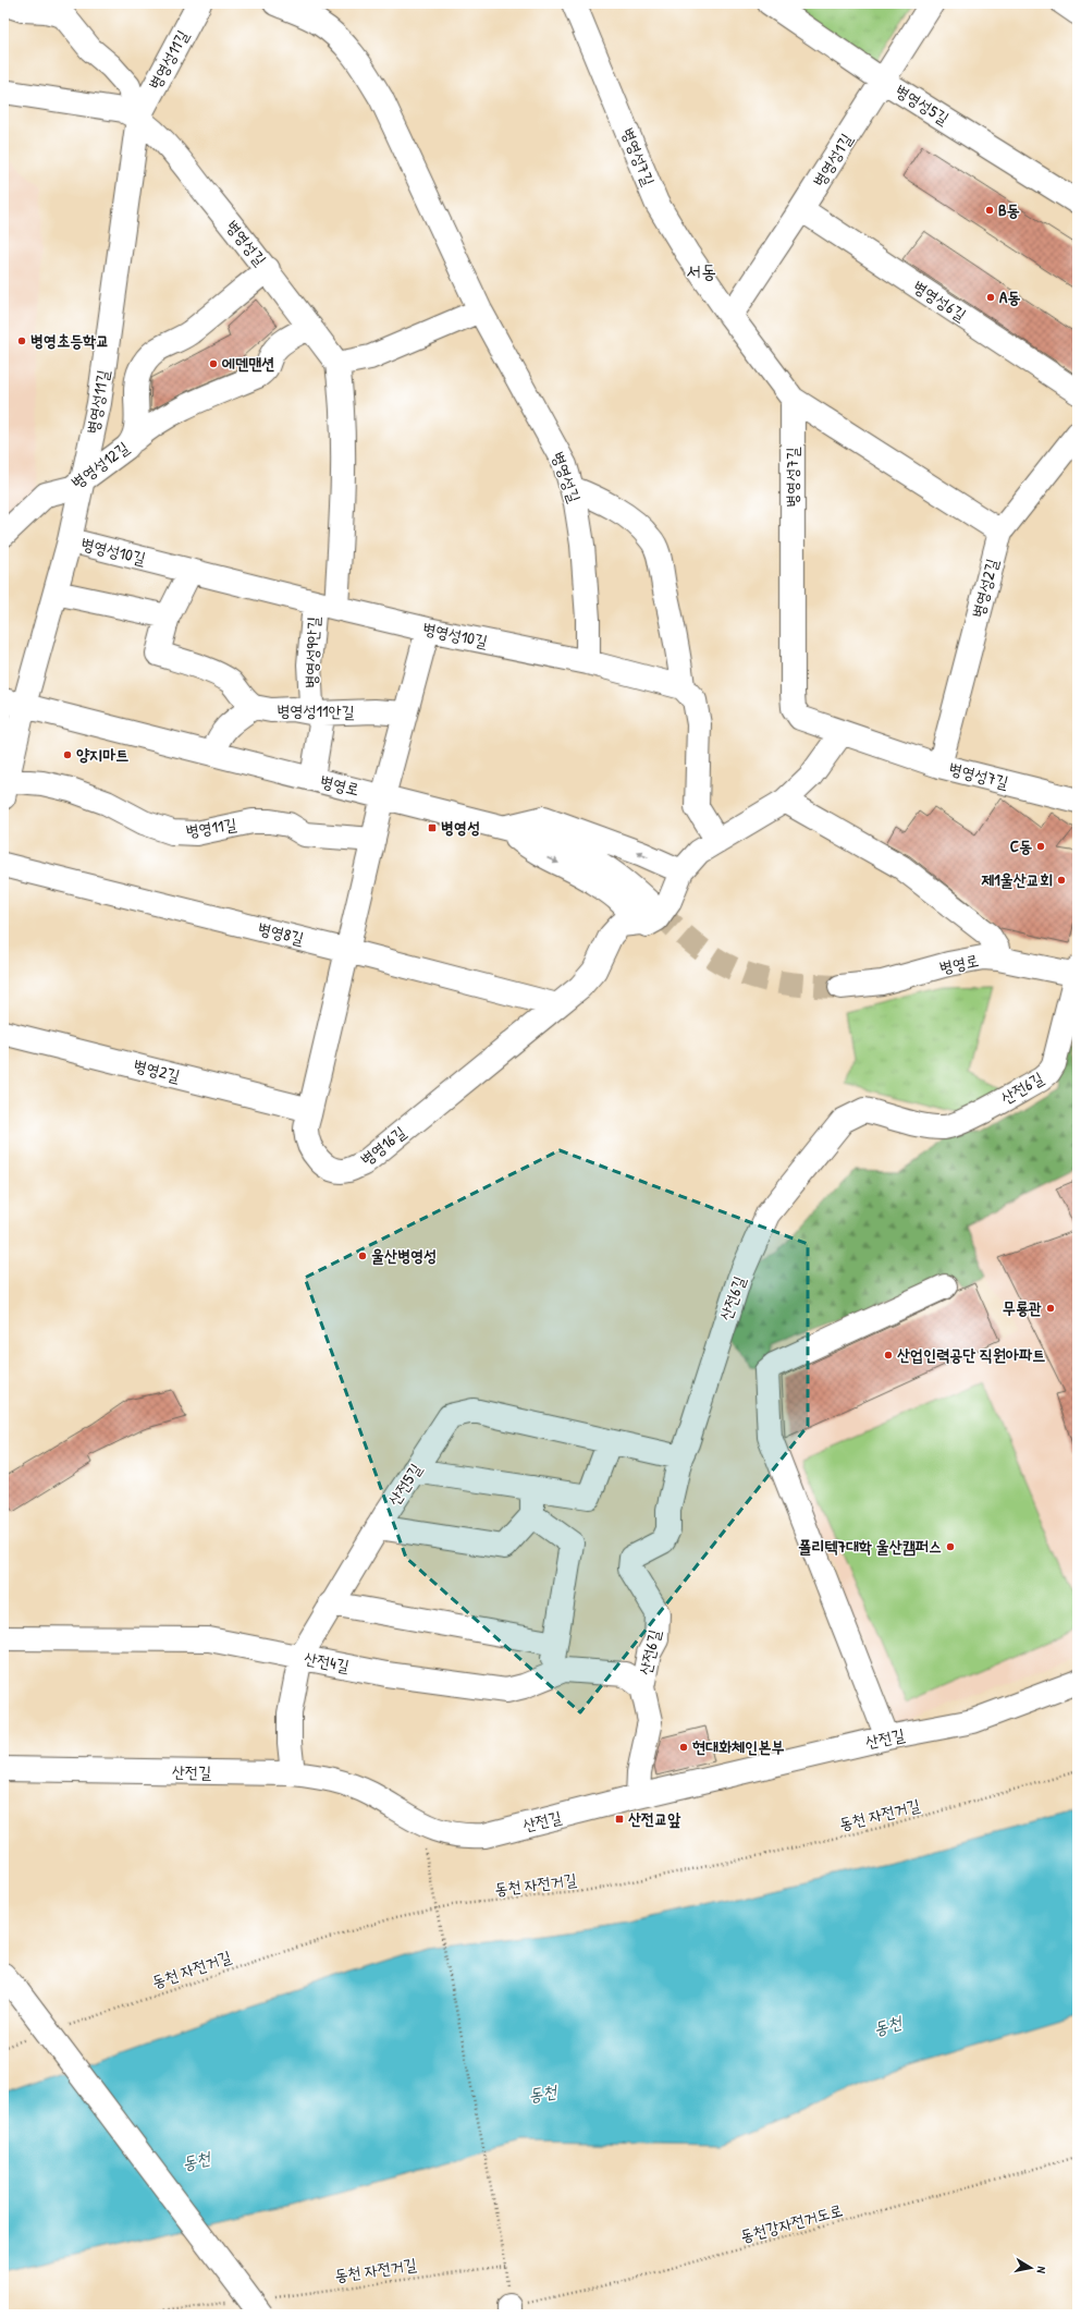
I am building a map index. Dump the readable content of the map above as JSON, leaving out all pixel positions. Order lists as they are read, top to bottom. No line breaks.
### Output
{"streets":{"street":["병영성11길","병영성5길","병영성7길","병영성1길","병영성길","병영성6길","병영성12길","병영성10길","병영성2길","병영성9안길","병영성11안길","병영로","병영11길","병영8길","병영2길","산전6길","병영16길","산전5길","산전4길","산전길"],"path":["동천 자전거길","동천강자전거도로"]},"crossings":[["병영성11길","병영성길"],["병영성11길","병영성12길"],["병영성11길","병영성10길"],["병영성11길","병영로"],["병영성11길","병영11길"],["병영성5길","병영성1길"],["병영성7길","병영성1길"],["병영성7길","병영성2길"],["병영성7길","병영16길"],["병영성1길","병영성6길"],["병영성길","병영성12길"],["병영성길","병영성10길"],["병영성길","병영성9안길"],["병영성10길","병영성9안길"],["병영성10길","병영성11안길"],["병영성10길","병영16길"],["병영성9안길","병영성11안길"],["병영성9안길","병영로"],["병영성11안길","병영로"],["병영성11안길","병영16길"],["병영로","산전6길"],["병영로","병영16길"],["병영11길","병영16길"],["병영8길","병영16길"],["병영2길","병영16길"],["산전6길","산전5길"],["산전6길","산전4길"],["산전6길","산전길"],["산전5길","산전4길"],["산전5길","산전길"]],"districts":["서동"],"water":["동천"],"places":{"other":["B동","A동","병영초등학교","에덴맨션","양지마트","C동","제1울산교회","울산병영성","무룡관","산업인력공단 직원아파트","폴리텍7대학 울산캠퍼스","현대화체인본부"],"transit":["병영성","산전교앞"]},"north":"right"}
